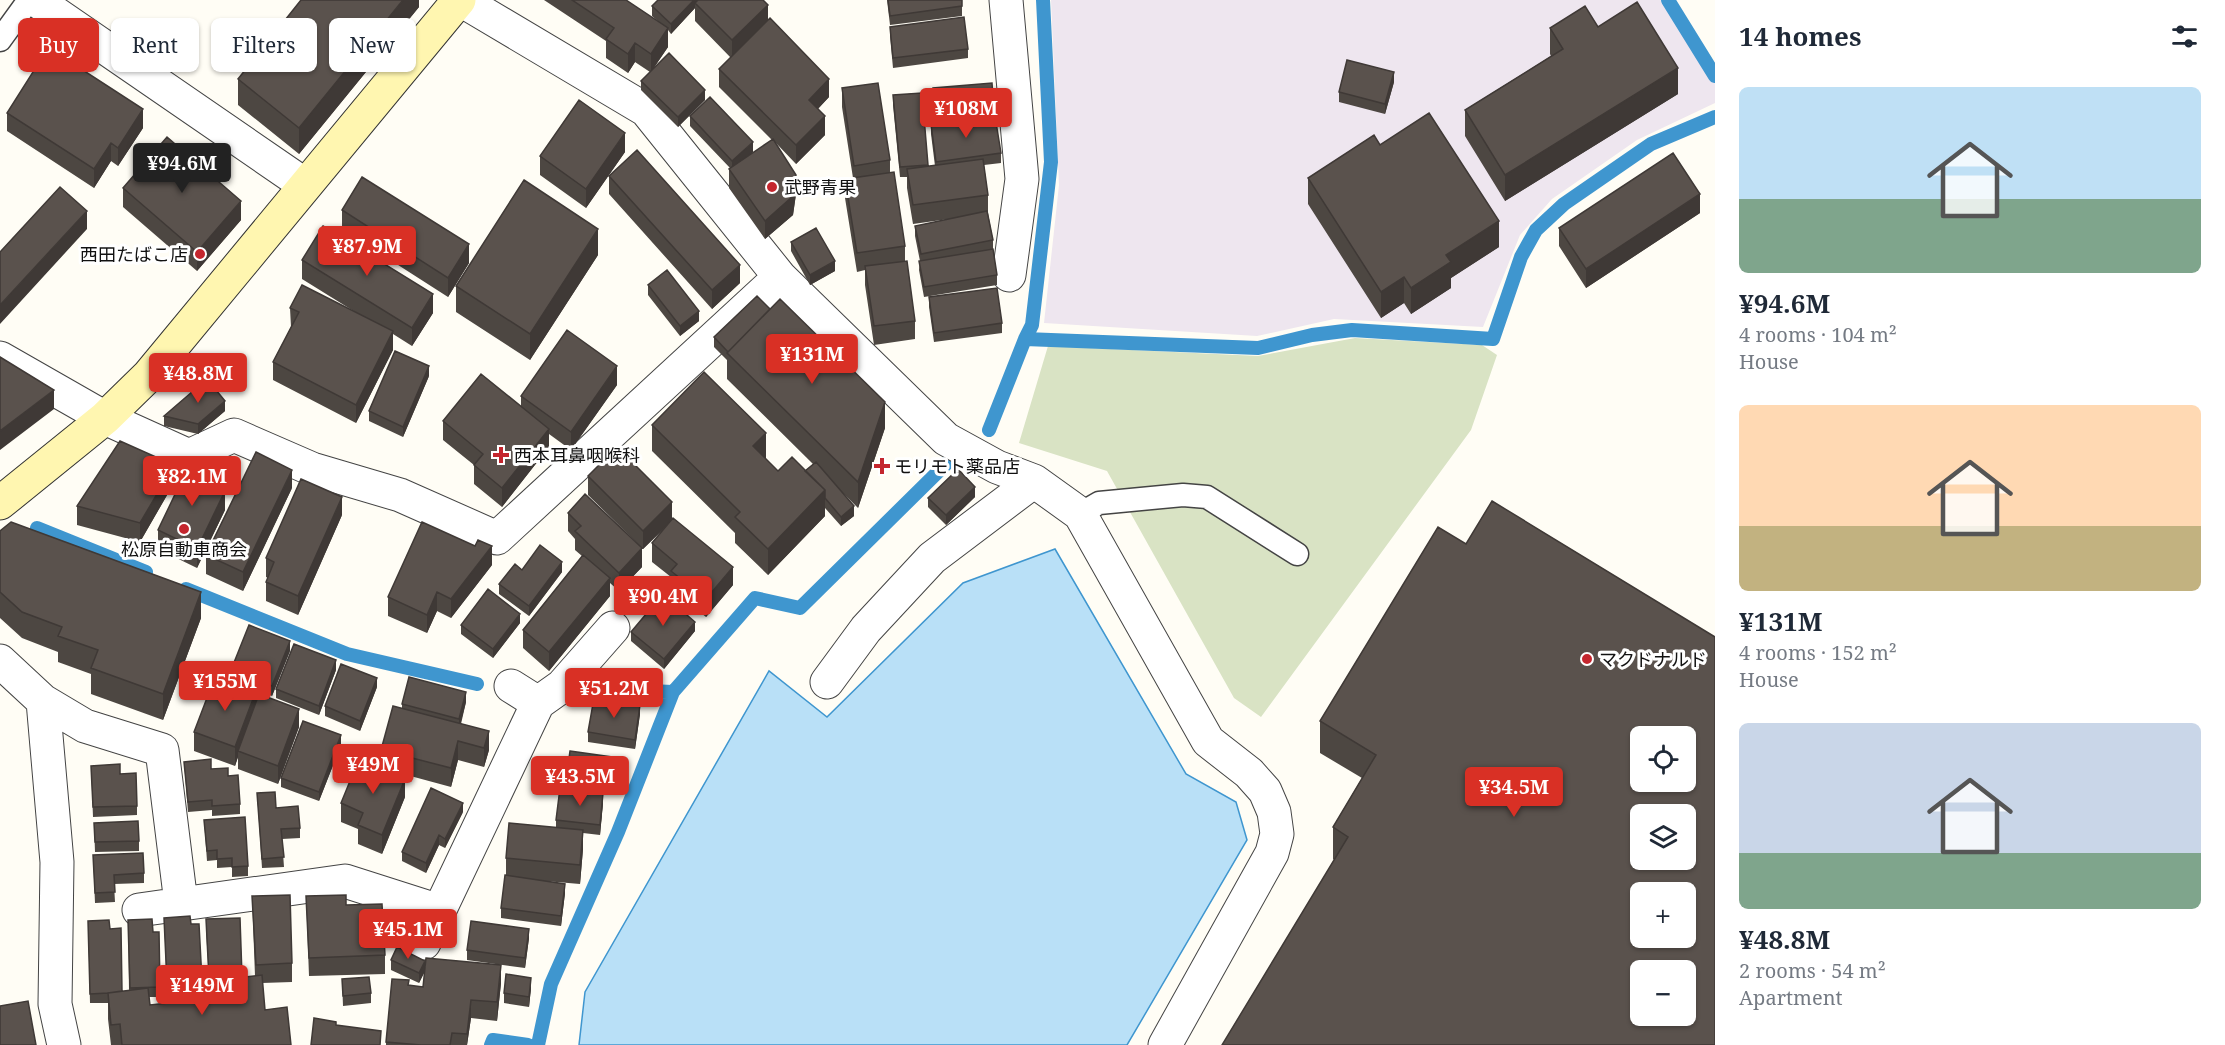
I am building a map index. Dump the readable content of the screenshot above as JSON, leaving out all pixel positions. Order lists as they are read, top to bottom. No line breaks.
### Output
{"places":{"other":["武野青果","西田たばこ店","松原自動車商会","マクドナルド"],"health":["西本耳鼻咽喉科","モリモト薬品店"]},"page":{"heading":"14 homes","chip":["Buy","Rent","Filters","New"],"list":[{"name":"¥94.6M","note":"4 rooms · 104 m² · House"},{"name":"¥131M","note":"4 rooms · 152 m² · House"},{"name":"¥48.8M","note":"2 rooms · 54 m² · Apartment"}],"price":["¥108M","¥94.6M","¥87.9M","¥131M","¥48.8M","¥82.1M","¥90.4M","¥155M","¥51.2M","¥49M","¥43.5M","¥34.5M","¥45.1M","¥149M"],"map_buttons":["+","−"]}}
